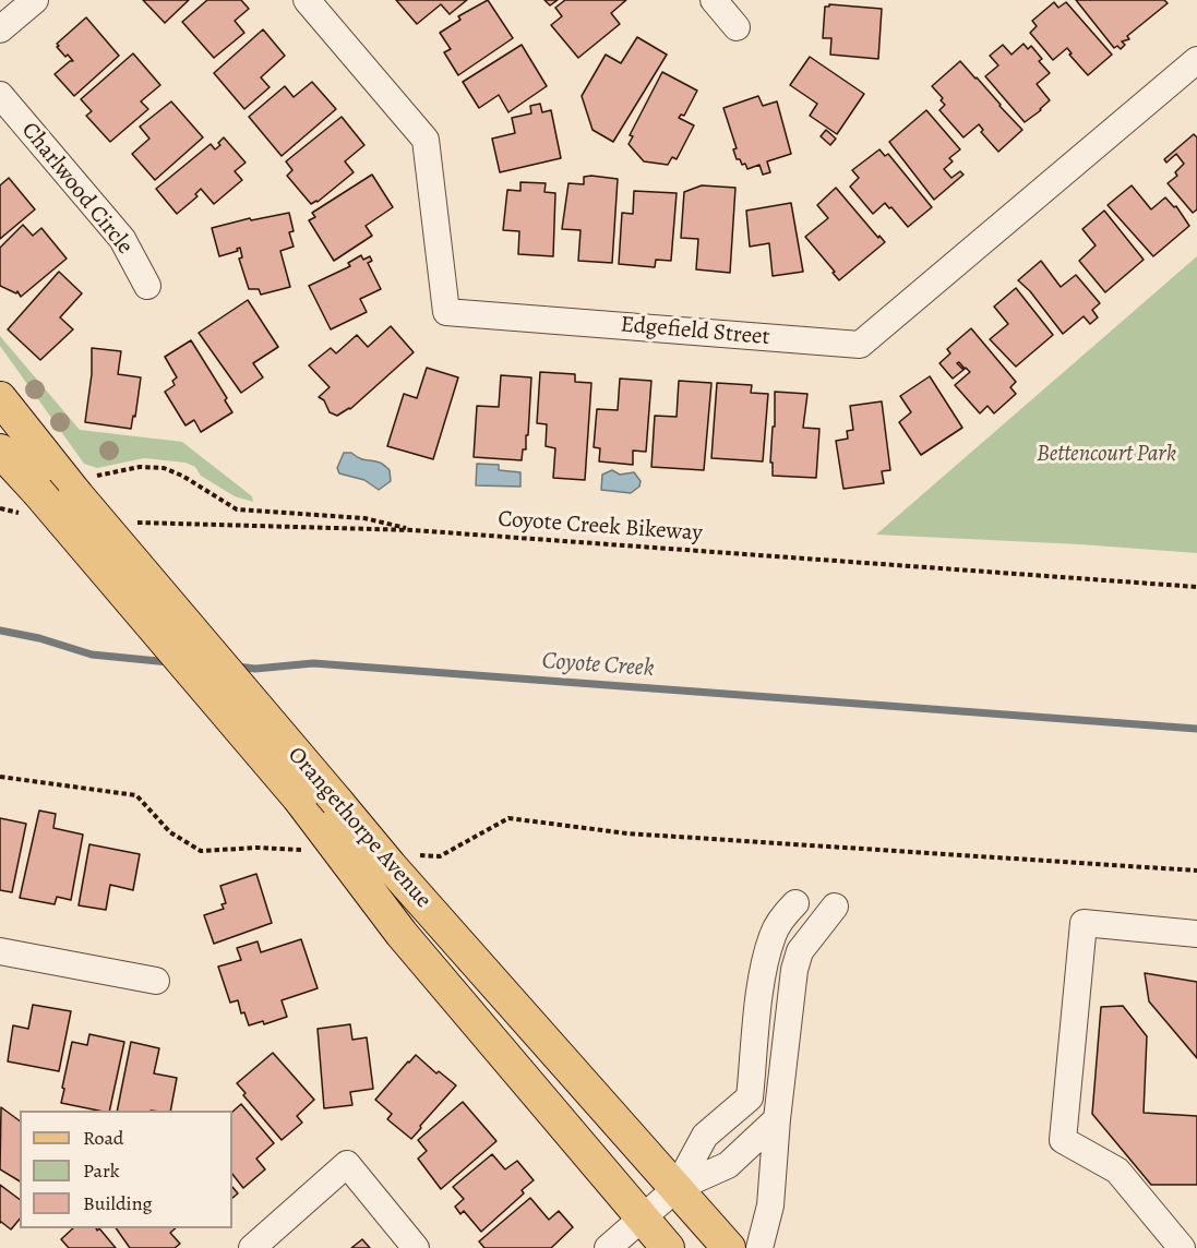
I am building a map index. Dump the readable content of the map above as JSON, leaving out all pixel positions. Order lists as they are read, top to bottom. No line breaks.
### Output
{"streets":{"main road":["Orangethorpe Avenue"],"street":["Charlwood Circle","Edgefield Street"],"path":["Coyote Creek Bikeway"]},"water":["Coyote Creek"],"parks":["Bettencourt Park"],"legend":["Road","Park","Building"]}
